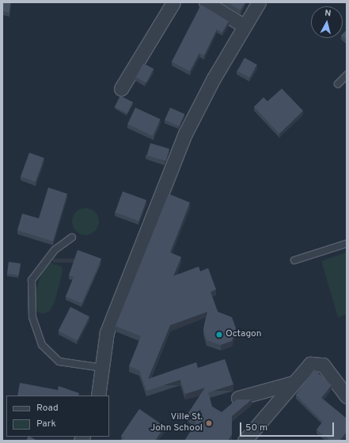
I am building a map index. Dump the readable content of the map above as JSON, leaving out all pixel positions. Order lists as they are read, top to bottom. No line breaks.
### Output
{"places":["Octagon","Ville St. John School"],"legend":["Road","Park"],"scale_bar":"50 m","north":"top"}
